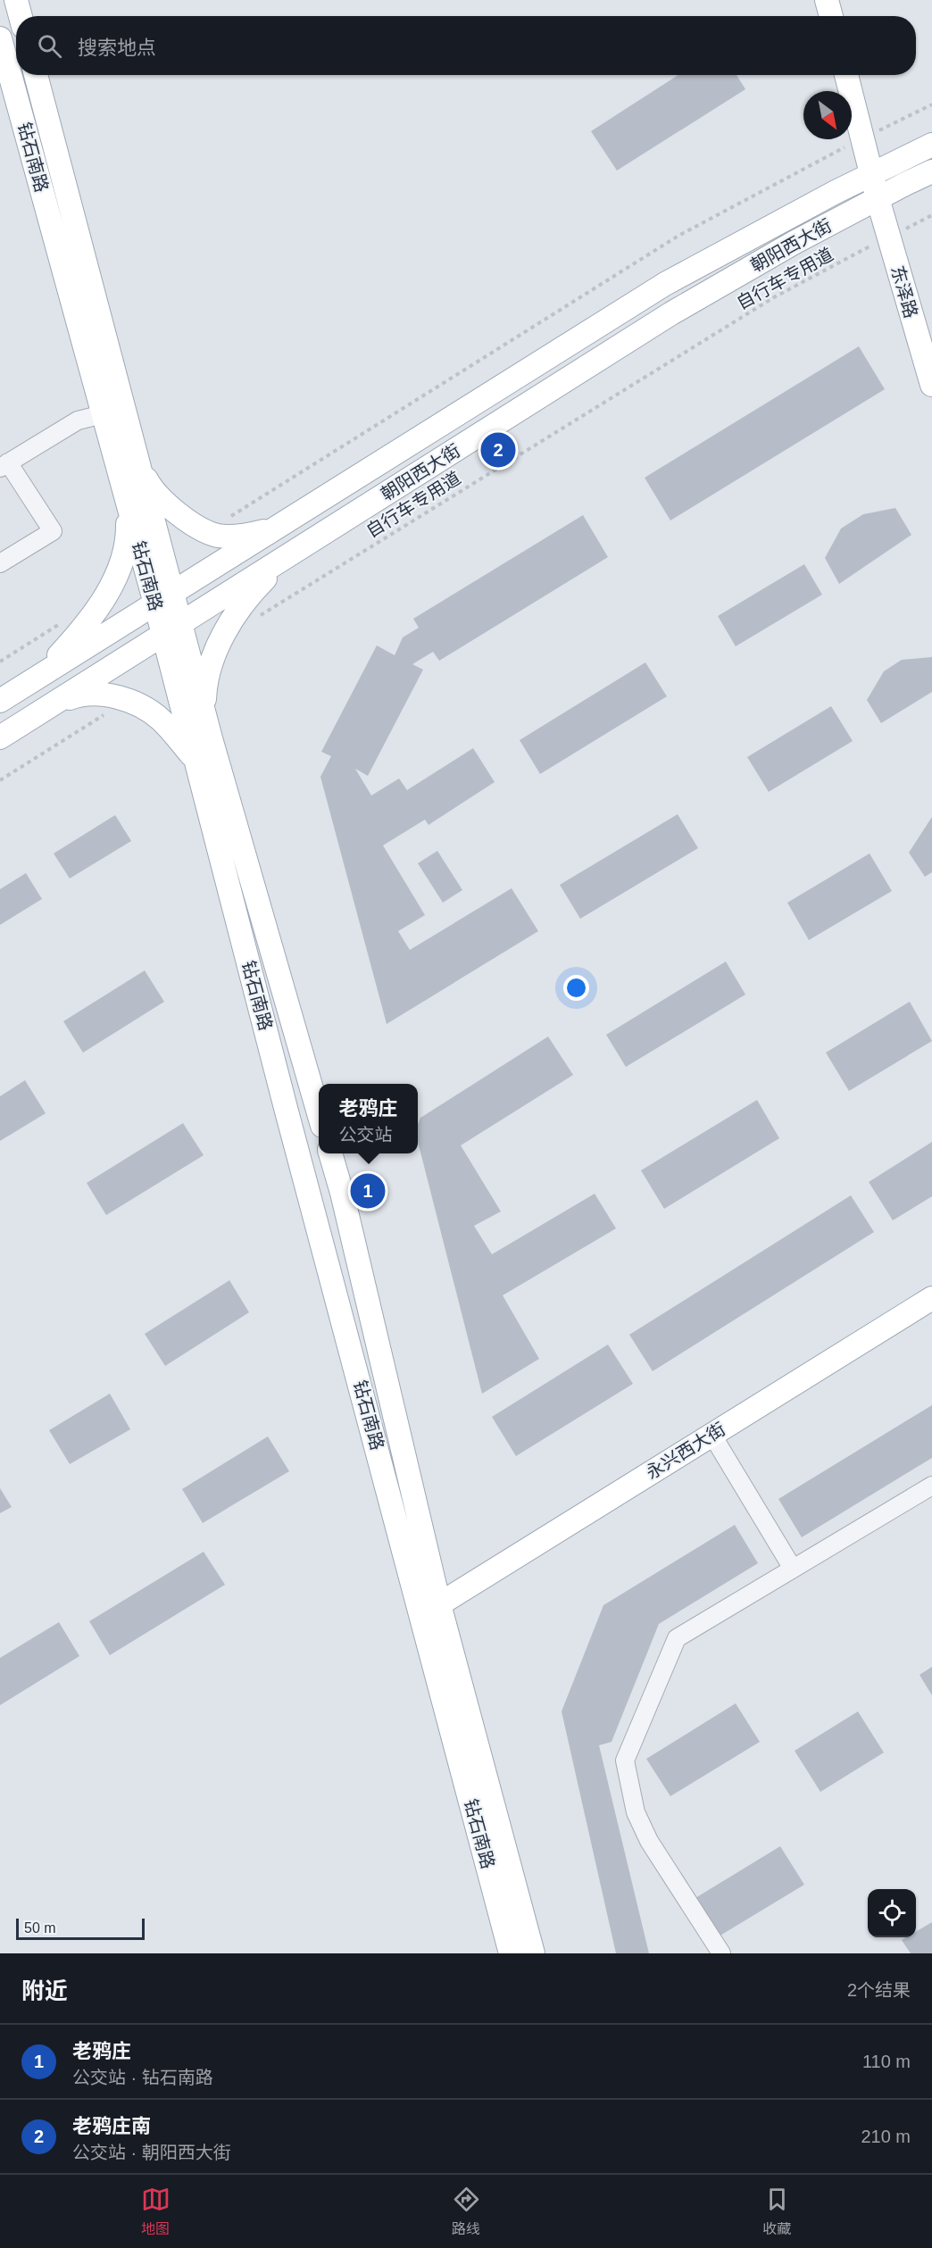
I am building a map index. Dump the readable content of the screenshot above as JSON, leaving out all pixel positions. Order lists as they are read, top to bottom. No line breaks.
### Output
{"streets":{"main road":["钻石南路","朝阳西大街","东泽路","永兴西大街"],"path":["自行车专用道"]},"crossings":[["钻石南路","朝阳西大街"],["钻石南路","永兴西大街"],["朝阳西大街","东泽路"],["自行车专用道","东泽路"]],"scale_bar":"50 m","north":"bottom right","page":{"search":"搜索地点","pins":["2","1"],"popup":["老鸦庄","公交站"],"scale":"50 m","heading":["附近","2个结果"],"list":[{"mark":"1","name":"老鸦庄","note":"公交站 · 钻石南路","value":"110 m"},{"mark":"2","name":"老鸦庄南","note":"公交站 · 朝阳西大街","value":"210 m"}],"nav":["地图","路线","收藏"]}}
